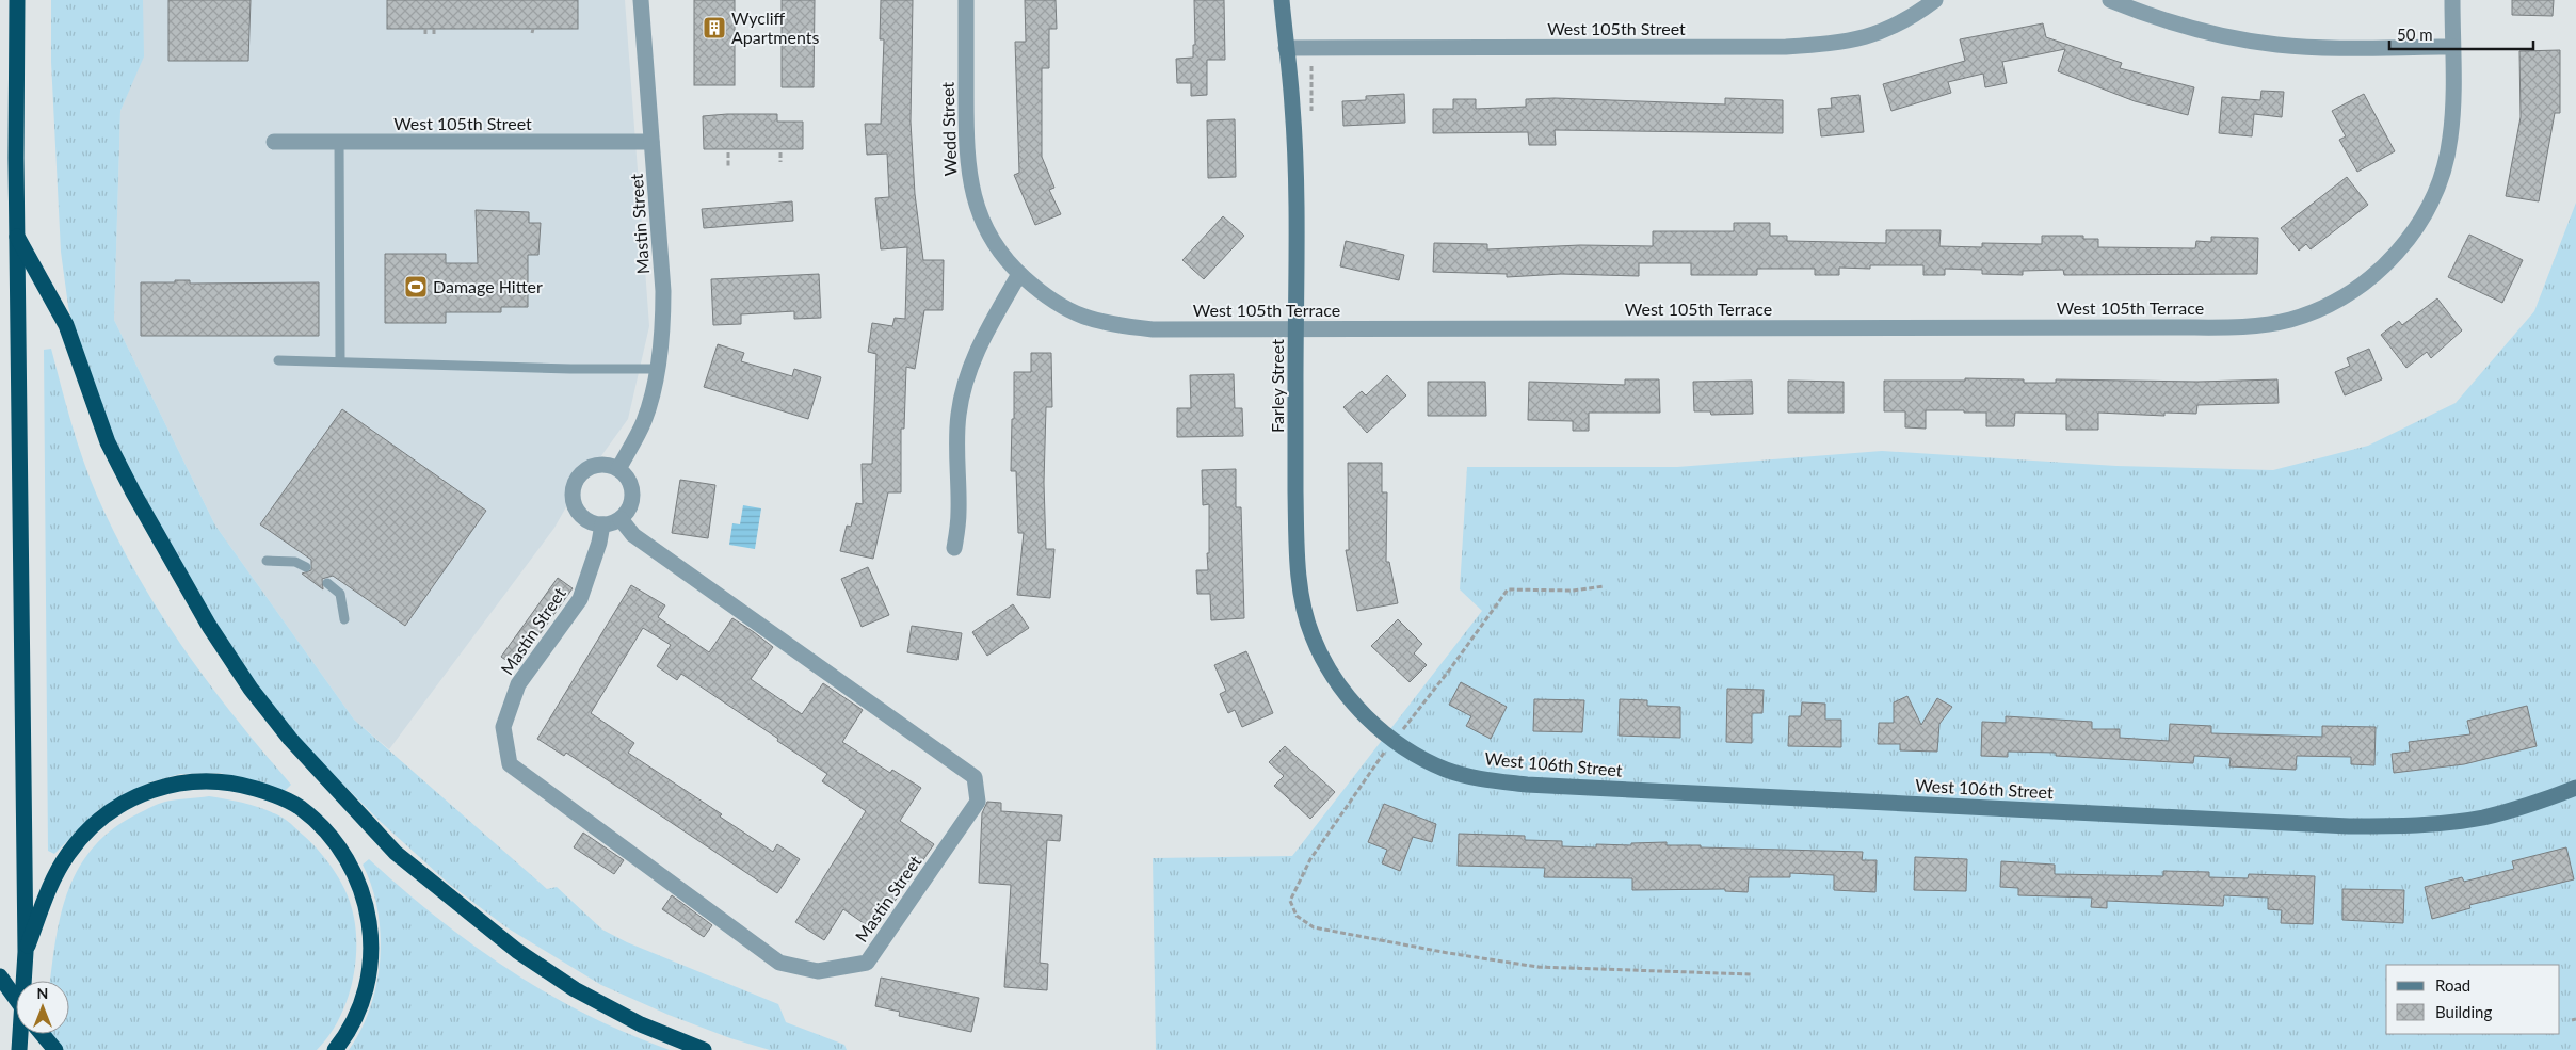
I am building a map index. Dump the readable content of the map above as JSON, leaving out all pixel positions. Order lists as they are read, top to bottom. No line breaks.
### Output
{"streets":{"street":["West 105th Street","Wedd Street","Mastin Street","West 105th Terrace","Farley Street","West 106th Street"]},"crossings":[["West 105th Street","Mastin Street"],["West 105th Street","Farley Street"],["Wedd Street","West 105th Terrace"],["West 105th Terrace","Farley Street"],["Farley Street","West 106th Street"]],"places":{"building":["Wycliff Apartments"],"sports":["Damage Hitter"]},"legend":["Road","Building"],"scale_bar":"50 m","north":"top"}
